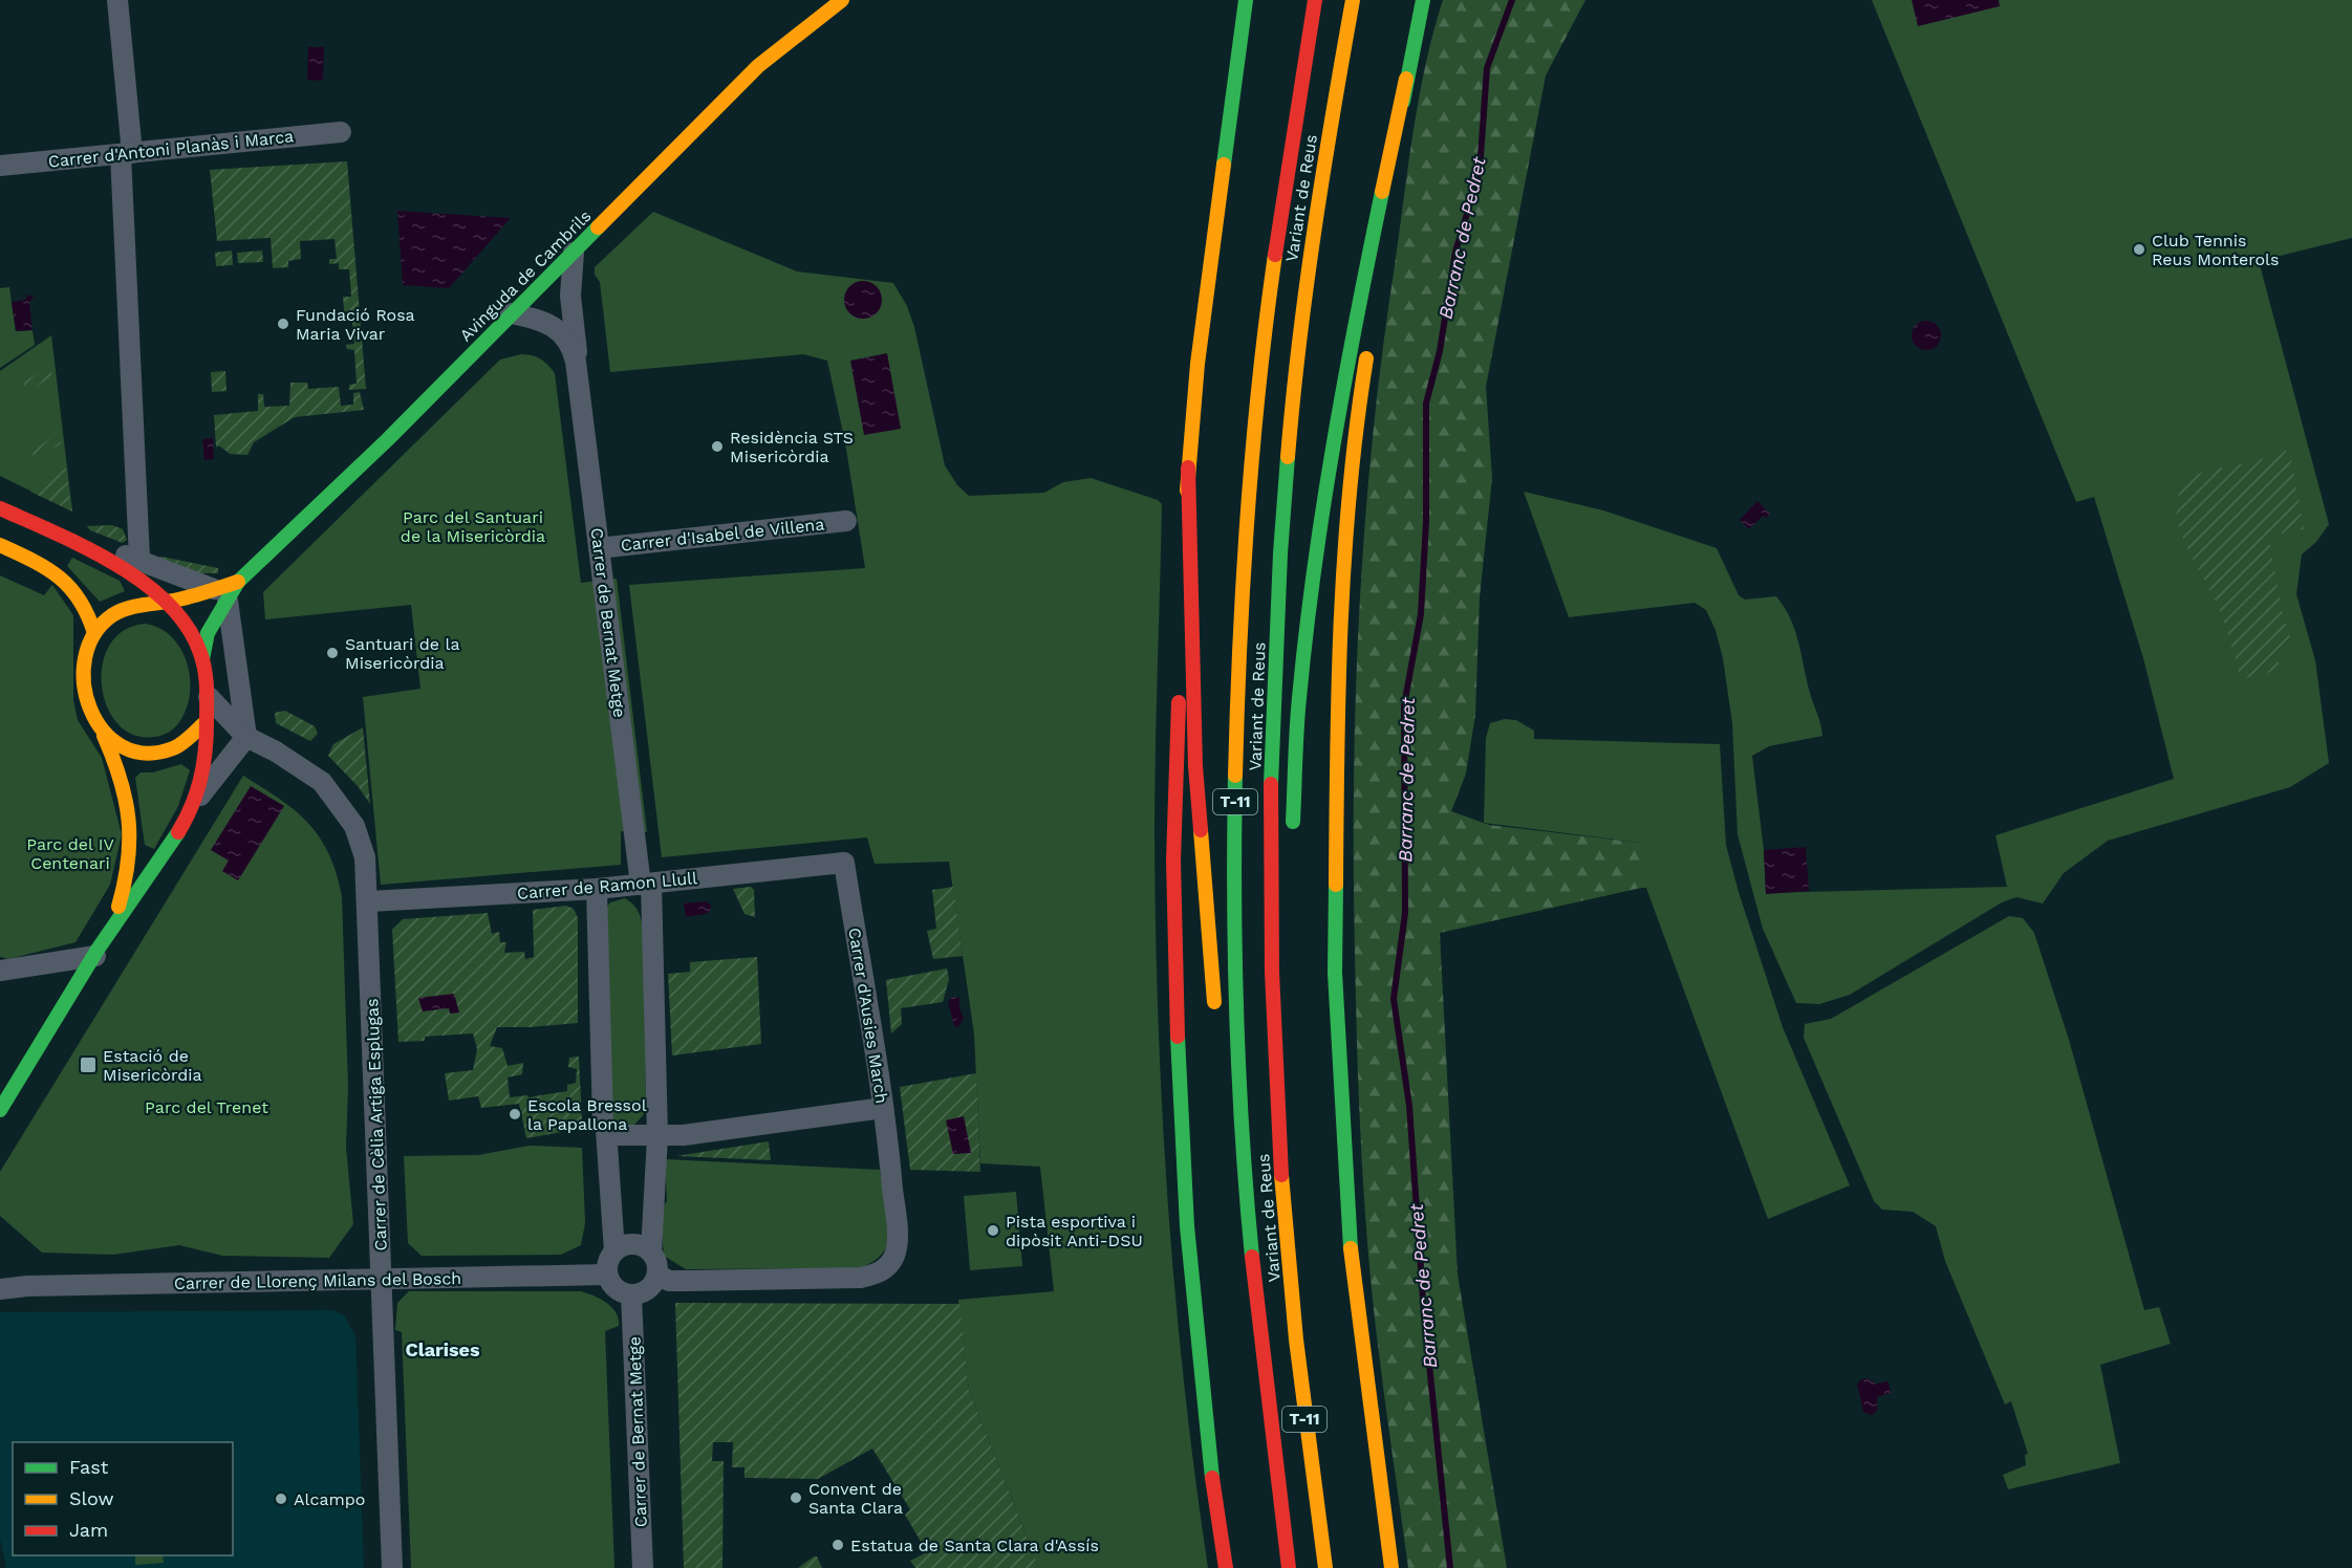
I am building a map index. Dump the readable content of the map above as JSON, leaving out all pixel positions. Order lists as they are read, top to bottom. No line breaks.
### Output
{"streets":{"main road":["Variant de Reus","Avinguda de Cambrils","T-11"],"street":["Carrer d'Antoni Planàs i Marca","Carrer d'Isabel de Villena","Carrer de Bernat Metge","Carrer de Ramon Llull","Carrer d'Ausies March","Carrer de Cèlia Artiga Esplugas","Carrer de Llorenç Milans del Bosch"]},"crossings":[["Variant de Reus","T-11"],["Avinguda de Cambrils","Carrer de Bernat Metge"],["Avinguda de Cambrils","Carrer de Cèlia Artiga Esplugas"],["Carrer d'Isabel de Villena","Carrer de Bernat Metge"],["Carrer de Bernat Metge","Carrer de Ramon Llull"],["Carrer de Bernat Metge","Carrer d'Ausies March"],["Carrer de Bernat Metge","Carrer de Llorenç Milans del Bosch"],["Carrer de Ramon Llull","Carrer d'Ausies March"],["Carrer de Ramon Llull","Carrer de Cèlia Artiga Esplugas"],["Carrer d'Ausies March","Carrer de Llorenç Milans del Bosch"],["Carrer de Cèlia Artiga Esplugas","Carrer de Llorenç Milans del Bosch"]],"districts":["Clarises"],"water":["Barranc de Pedret"],"parks":["Parc del Santuari de la Misericòrdia","Parc del IV Centenari","Parc del Trenet"],"places":{"other":["Club Tennis Reus Monterols","Fundació Rosa Maria Vivar","Residència STS Misericòrdia","Santuari de la Misericòrdia","Escola Bressol la Papallona","Pista esportiva i dipòsit Anti-DSU","Convent de Santa Clara","Alcampo","Estatua de Santa Clara d'Assís"],"transit":["Estació de Misericòrdia"]},"legend":["Fast","Slow","Jam"]}
